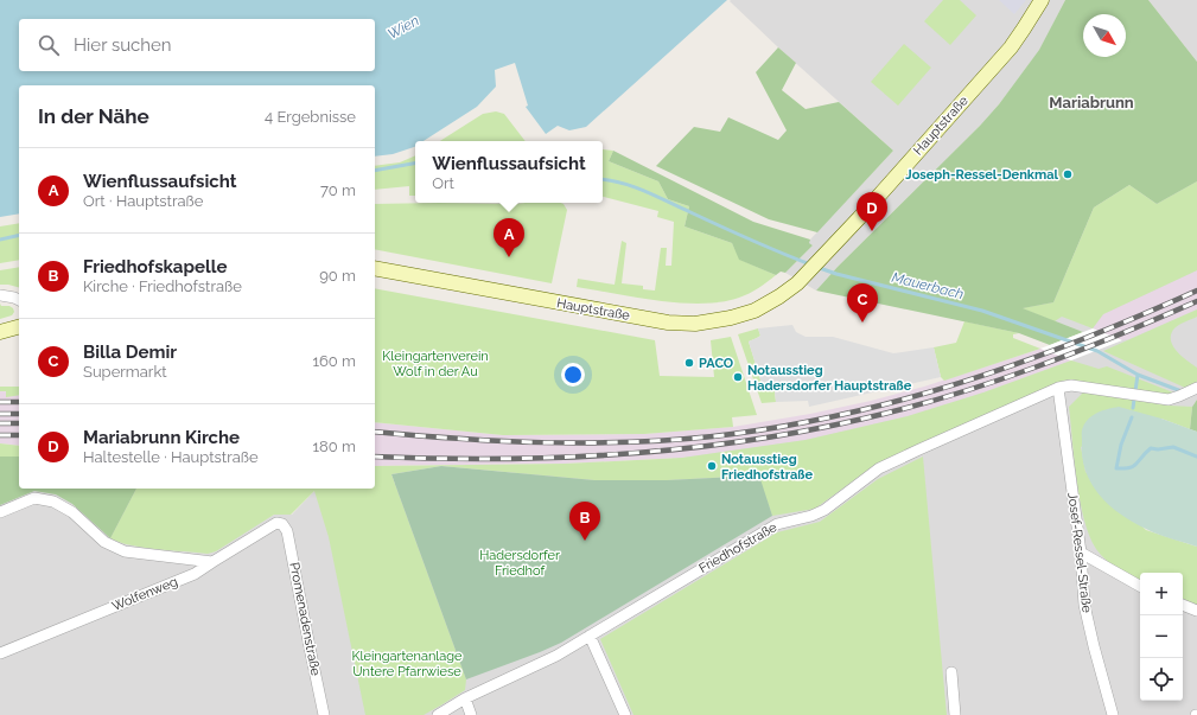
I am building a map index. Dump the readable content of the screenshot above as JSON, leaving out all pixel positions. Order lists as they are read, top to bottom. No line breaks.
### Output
{"streets":{"main road":["Hauptstraße"],"street":["Friedhofstraße","Josef-Ressel-Straße","Wolfenweg","Promenadenstraße"]},"crossings":[["Friedhofstraße","Josef-Ressel-Straße"],["Wolfenweg","Promenadenstraße"]],"districts":["Mariabrunn"],"water":["Wien","Mauerbach"],"parks":["Kleingartenverein Wolf in der Au","Hadersdorfer Friedhof","Kleingartenanlage Untere Pfarrwiese"],"places":["Joseph-Ressel-Denkmal","PACO","Notausstieg Hadersdorfer Hauptstraße","Notausstieg Friedhofstraße"],"north":"bottom right","page":{"search":"Hier suchen","heading":["In der Nähe","4 Ergebnisse"],"popup":["Wienflussaufsicht","Ort"],"list":[{"mark":"A","name":"Wienflussaufsicht","note":"Ort · Hauptstraße","value":"70 m"},{"mark":"B","name":"Friedhofskapelle","note":"Kirche · Friedhofstraße","value":"90 m"},{"mark":"C","name":"Billa Demir","note":"Supermarkt","value":"160 m"},{"mark":"D","name":"Mariabrunn Kirche","note":"Haltestelle · Hauptstraße","value":"180 m"}],"pins":["D","A","C","B"],"map_buttons":["+","−"]}}
